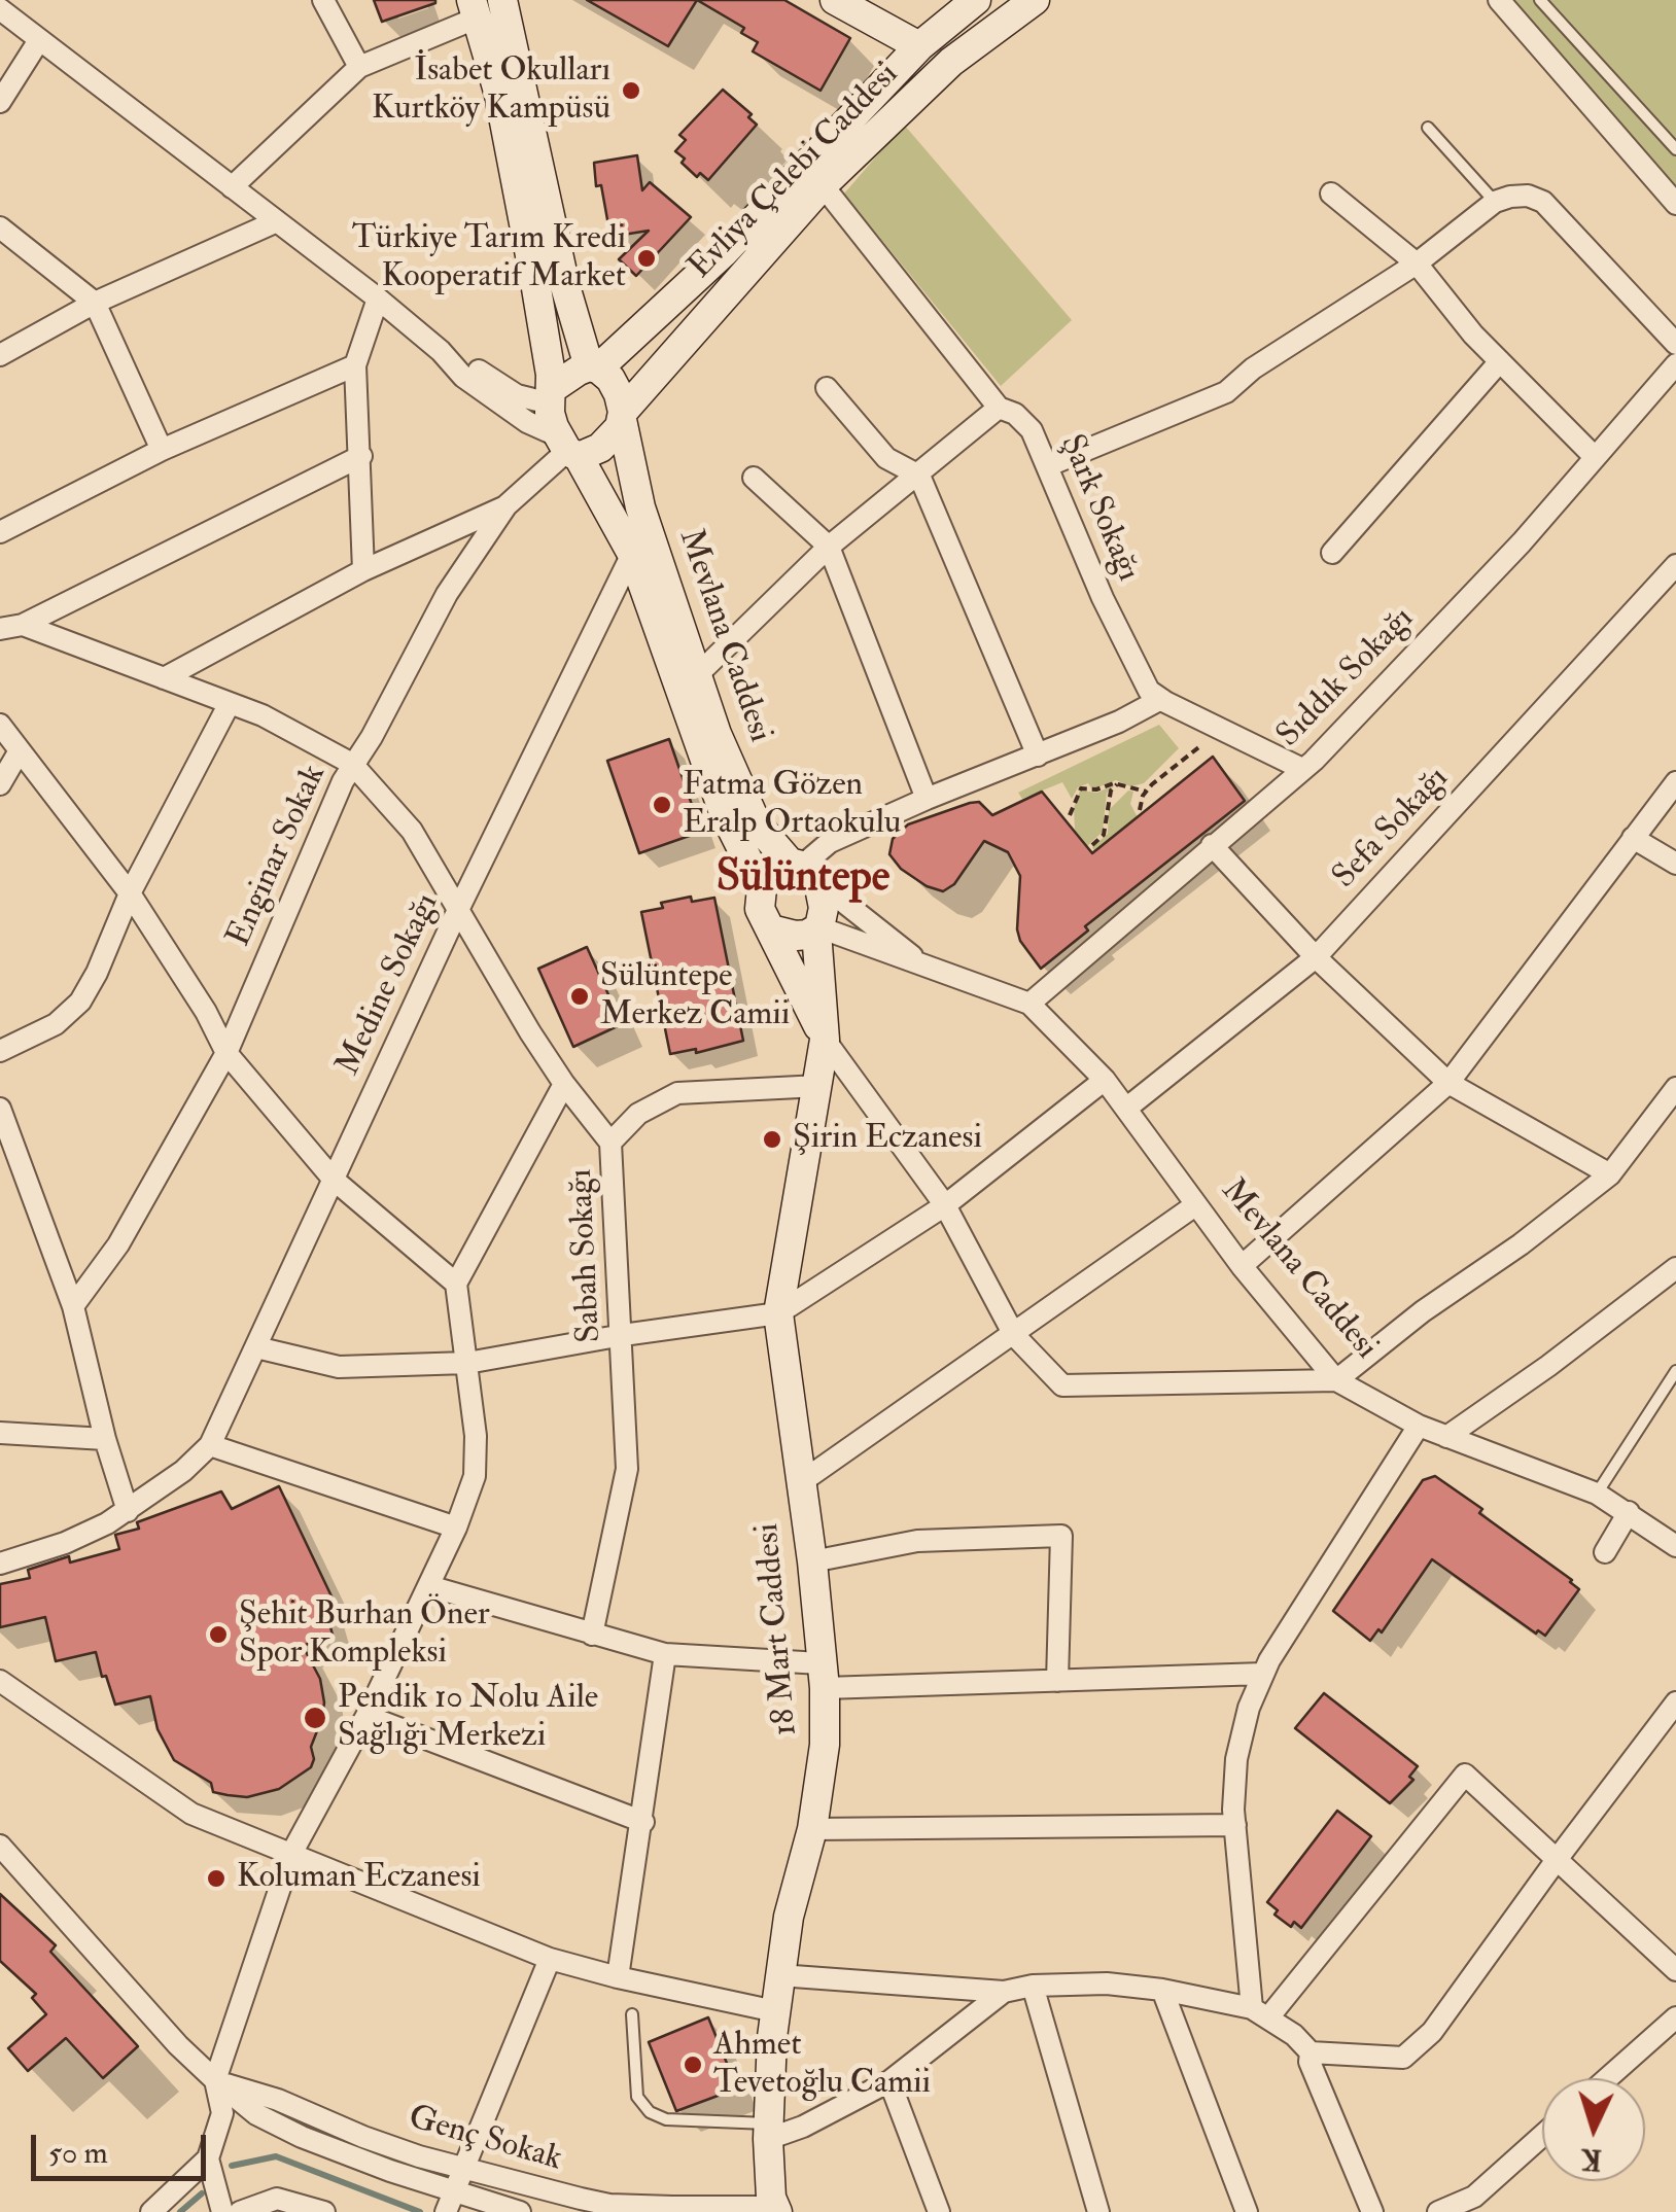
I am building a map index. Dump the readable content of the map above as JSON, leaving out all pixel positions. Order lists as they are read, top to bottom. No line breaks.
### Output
{"streets":{"street":["Evliya Çelebi Caddesi","Şark Sokağı","Mevlana Caddesi","Sıddık Sokağı","Sefa Sokağı","Enginar Sokak","Medine Sokağı","Sabah Sokağı","18 Mart Caddesi","Genç Sokak"]},"crossings":[["Evliya Çelebi Caddesi","Şark Sokağı"],["Evliya Çelebi Caddesi","Mevlana Caddesi"],["Evliya Çelebi Caddesi","Enginar Sokak"],["Şark Sokağı","Sıddık Sokağı"],["Mevlana Caddesi","Sıddık Sokağı"],["Mevlana Caddesi","Sefa Sokağı"],["Mevlana Caddesi","Enginar Sokak"],["Mevlana Caddesi","Medine Sokağı"],["Mevlana Caddesi","18 Mart Caddesi"],["Enginar Sokak","Sabah Sokağı"],["Medine Sokağı","Sabah Sokağı"],["18 Mart Caddesi","Genç Sokak"]],"districts":["Sülüntepe"],"places":["İsabet Okulları Kurtköy Kampüsü","Türkiye Tarım Kredi Kooperatif Market","Fatma Gözen Eralp Ortaokulu","Sülüntepe Merkez Camii","Şirin Eczanesi","Şehit Burhan Öner Spor Kompleksi","Pendik 10 Nolu Aile Sağlığı Merkezi","Koluman Eczanesi","Ahmet Tevetoğlu Camii"],"scale_bar":"50 m","north":"bottom"}
